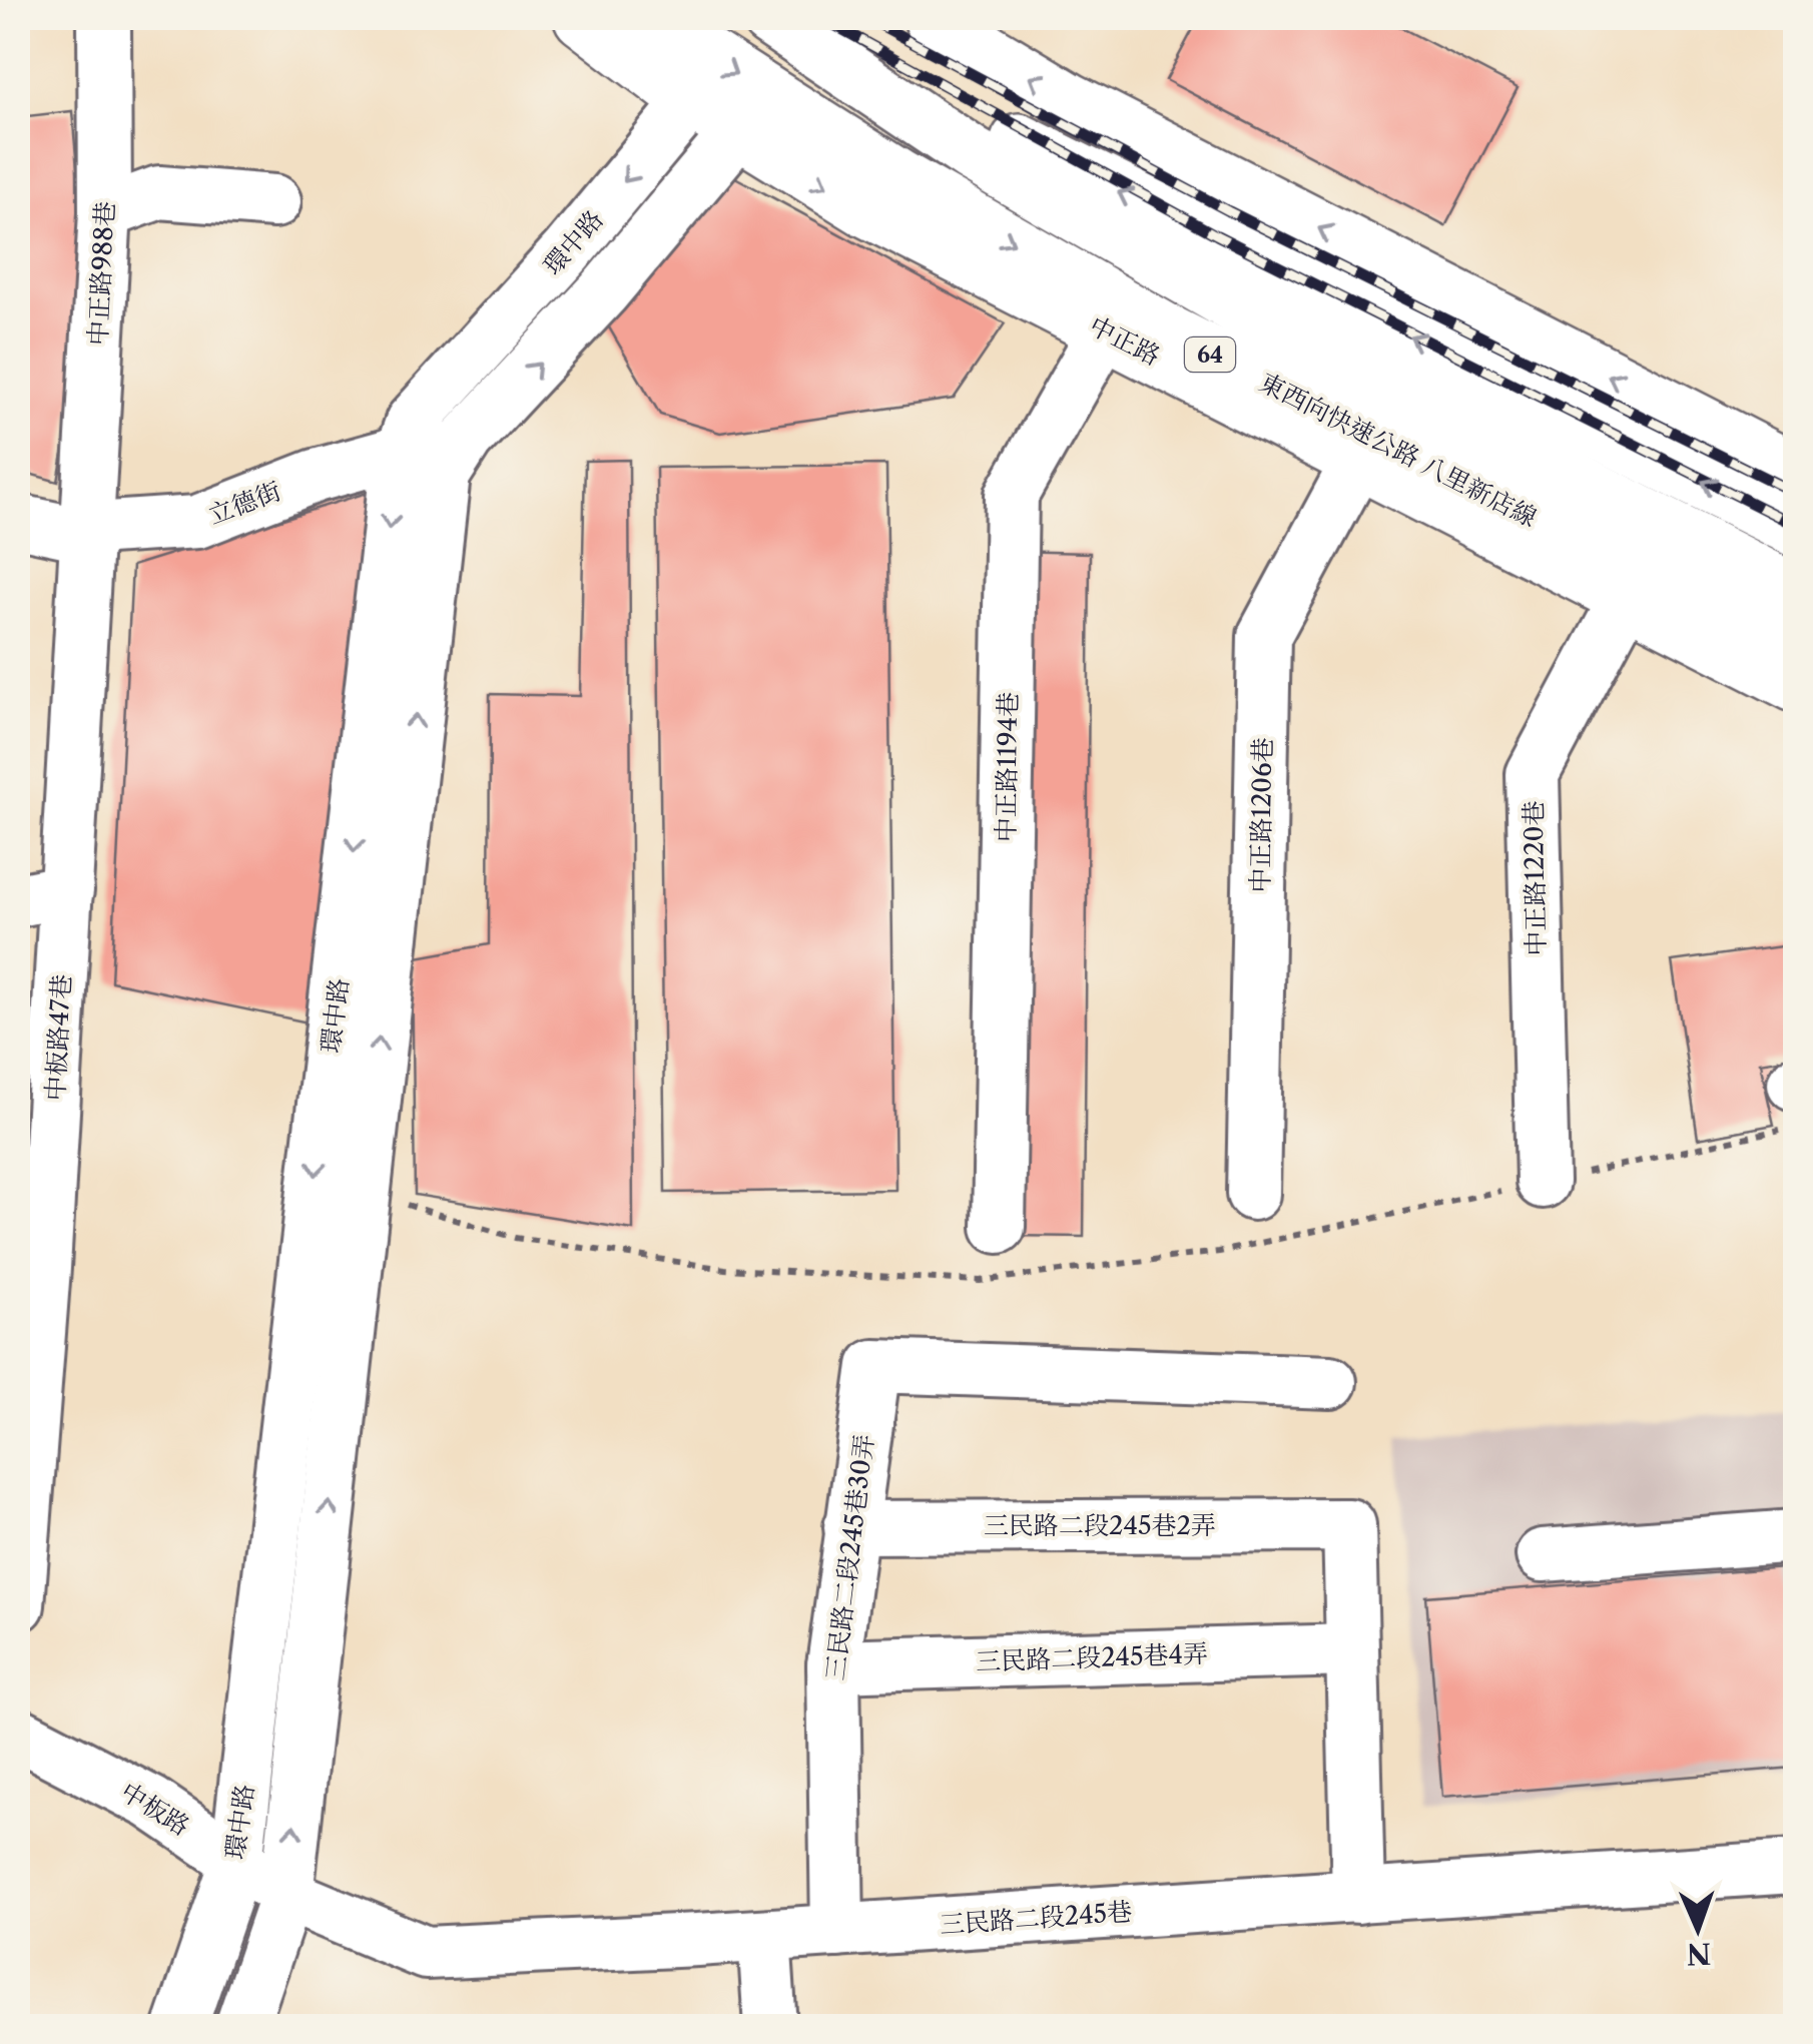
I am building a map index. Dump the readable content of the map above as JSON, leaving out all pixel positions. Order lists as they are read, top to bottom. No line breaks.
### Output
{"streets":{"main road":["中正路","64","東西向快速公路 八里新店線"],"street":["環中路","中正路988巷","立德街","中正路1194巷","中正路1206巷","中正路1220巷","中板路47巷","三民路二段245巷2弄","三民路二段245巷30弄","三民路二段245巷4弄","中板路","三民路二段245巷"]},"crossings":[["環中路","中正路"],["環中路","立德街"],["環中路","中板路"],["環中路","三民路二段245巷"],["中正路988巷","立德街"],["中正路988巷","中板路47巷"],["中正路","中正路1194巷"],["中正路","中正路1206巷"],["中正路","中正路1220巷"],["立德街","中板路47巷"],["三民路二段245巷2弄","三民路二段245巷30弄"],["三民路二段245巷2弄","三民路二段245巷4弄"],["三民路二段245巷30弄","三民路二段245巷4弄"],["三民路二段245巷30弄","三民路二段245巷"],["中板路","三民路二段245巷"]],"north":"bottom"}
